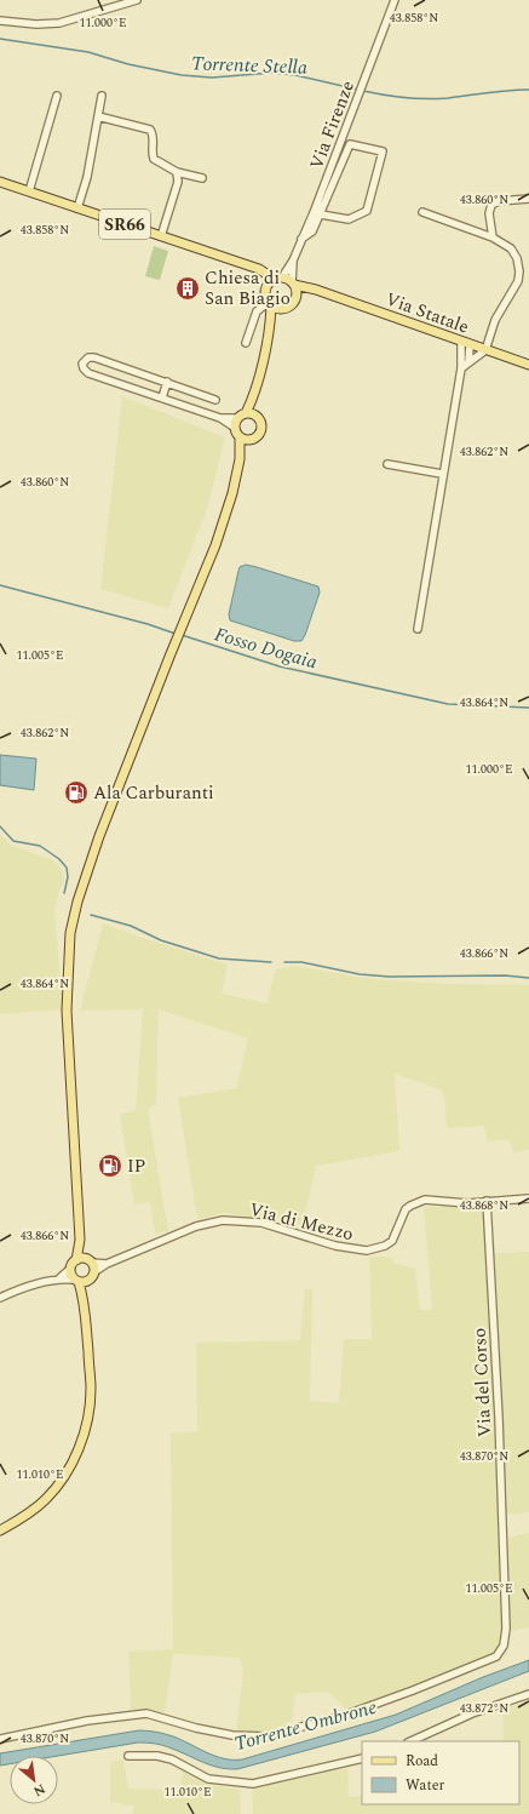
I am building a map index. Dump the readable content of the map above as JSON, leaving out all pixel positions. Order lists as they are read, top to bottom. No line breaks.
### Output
{"streets":{"main road":["SR66","Via Statale"],"street":["Via Firenze","Via di Mezzo","Via del Corso"]},"crossings":[["SR66","Via Statale"],["Via di Mezzo","Via del Corso"]],"water":["Torrente Stella","Fosso Dogaia","Torrente Ombrone"],"places":{"building":["Chiesa di San Biagio"],"fuel station":["Ala Carburanti","IP"]},"legend":["Road","Water"],"north":"bottom right","coordinates":["43.858°N","11.000°E","43.860°N","43.862°N","11.005°E","43.864°N","43.866°N","43.868°N","43.870°N","11.010°E","43.872°N"]}
